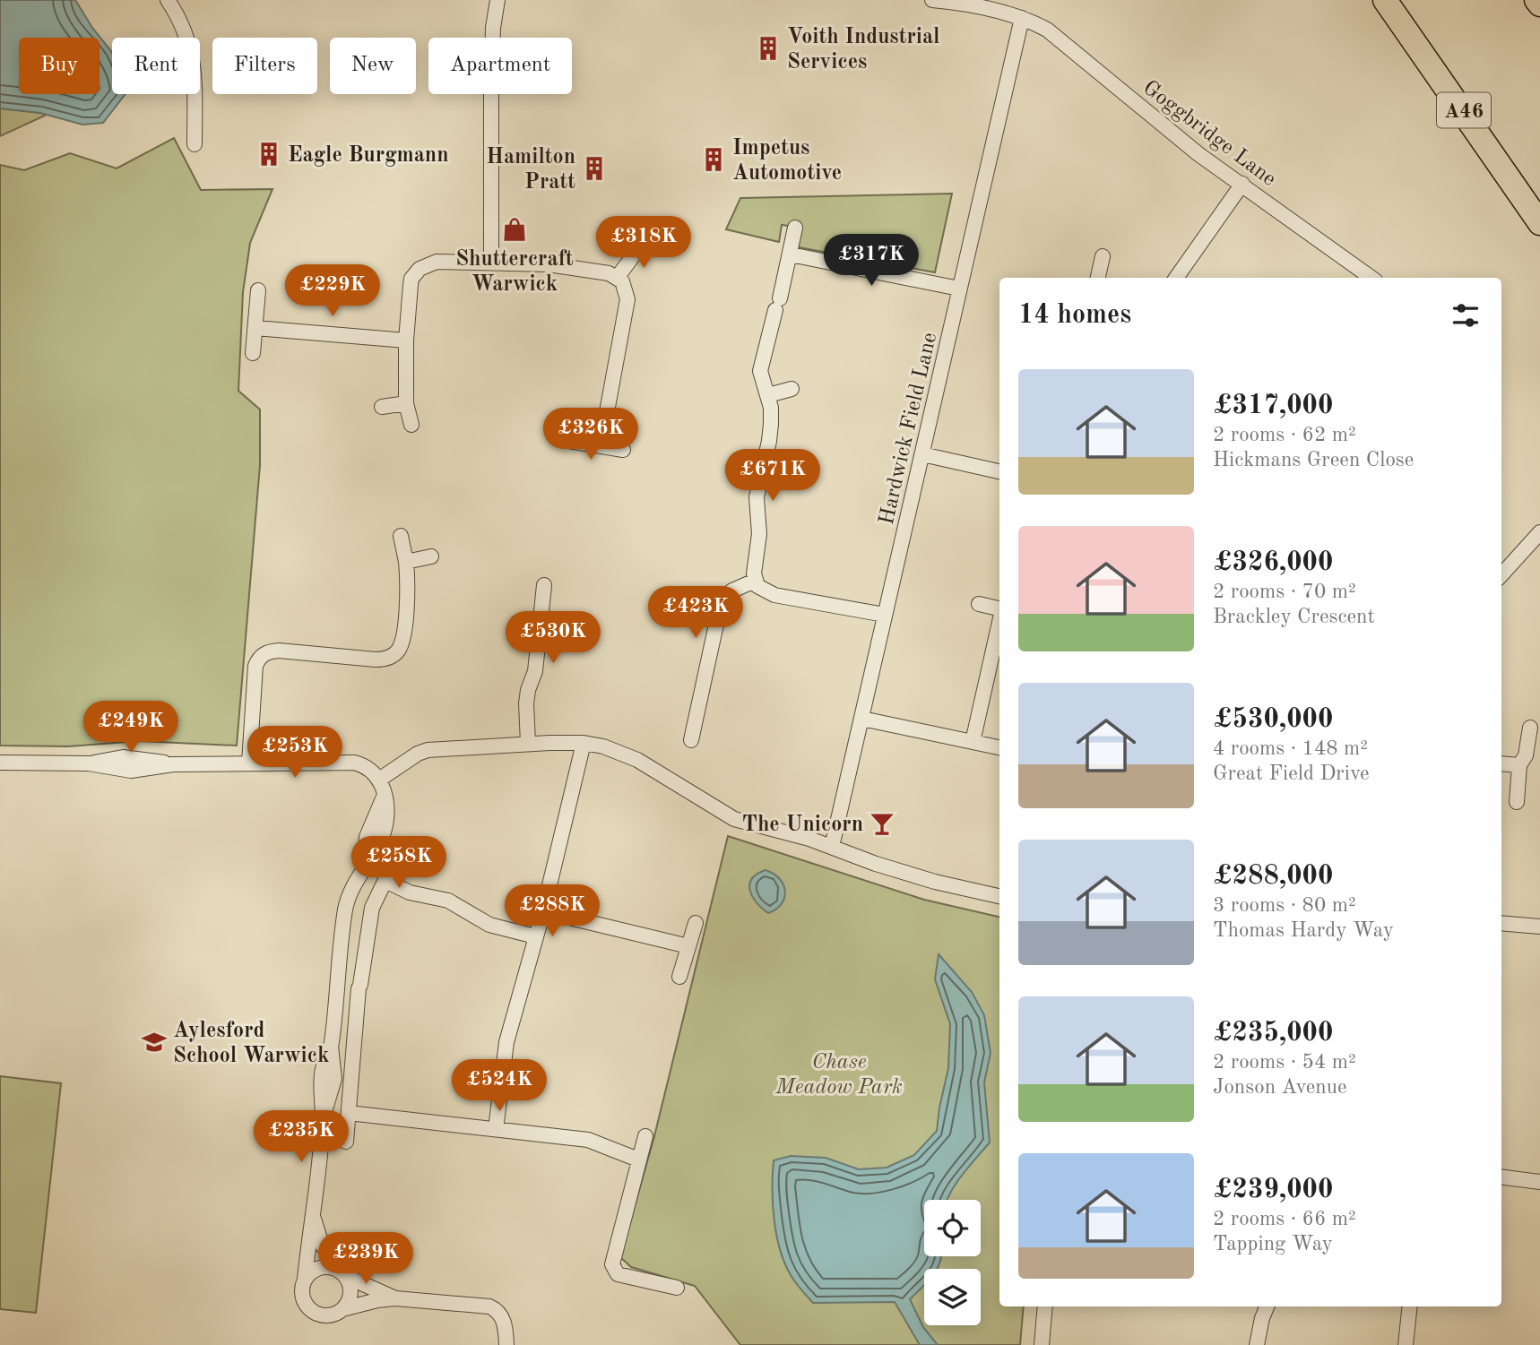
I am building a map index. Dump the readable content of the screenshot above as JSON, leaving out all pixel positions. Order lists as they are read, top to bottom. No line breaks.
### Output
{"streets":{"highway":["A46"],"street":["Goggbridge Lane","Hardwick Field Lane"]},"crossings":[["Goggbridge Lane","Hardwick Field Lane"]],"parks":["Chase Meadow Park"],"places":{"building":["Voith Industrial Services","Eagle Burgmann","Impetus Automotive","Hamilton Pratt"],"shop":["Shuttercraft Warwick"],"bar":["The Unicorn"],"school or university":["Aylesford School Warwick"]},"page":{"chip":["Buy","Rent","Filters","New","Apartment"],"price":["£318K","£317K","£229K","£326K","£671K","£423K","£530K","£249K","£253K","£258K","£288K","£524K","£235K","£239K"],"heading":"14 homes","list":[{"name":"£317,000","note":"2 rooms · 62 m² · Hickmans Green Close"},{"name":"£326,000","note":"2 rooms · 70 m² · Brackley Crescent"},{"name":"£530,000","note":"4 rooms · 148 m² · Great Field Drive"},{"name":"£288,000","note":"3 rooms · 80 m² · Thomas Hardy Way"},{"name":"£235,000","note":"2 rooms · 54 m² · Jonson Avenue"},{"name":"£239,000","note":"2 rooms · 66 m² · Tapping Way"}]}}
